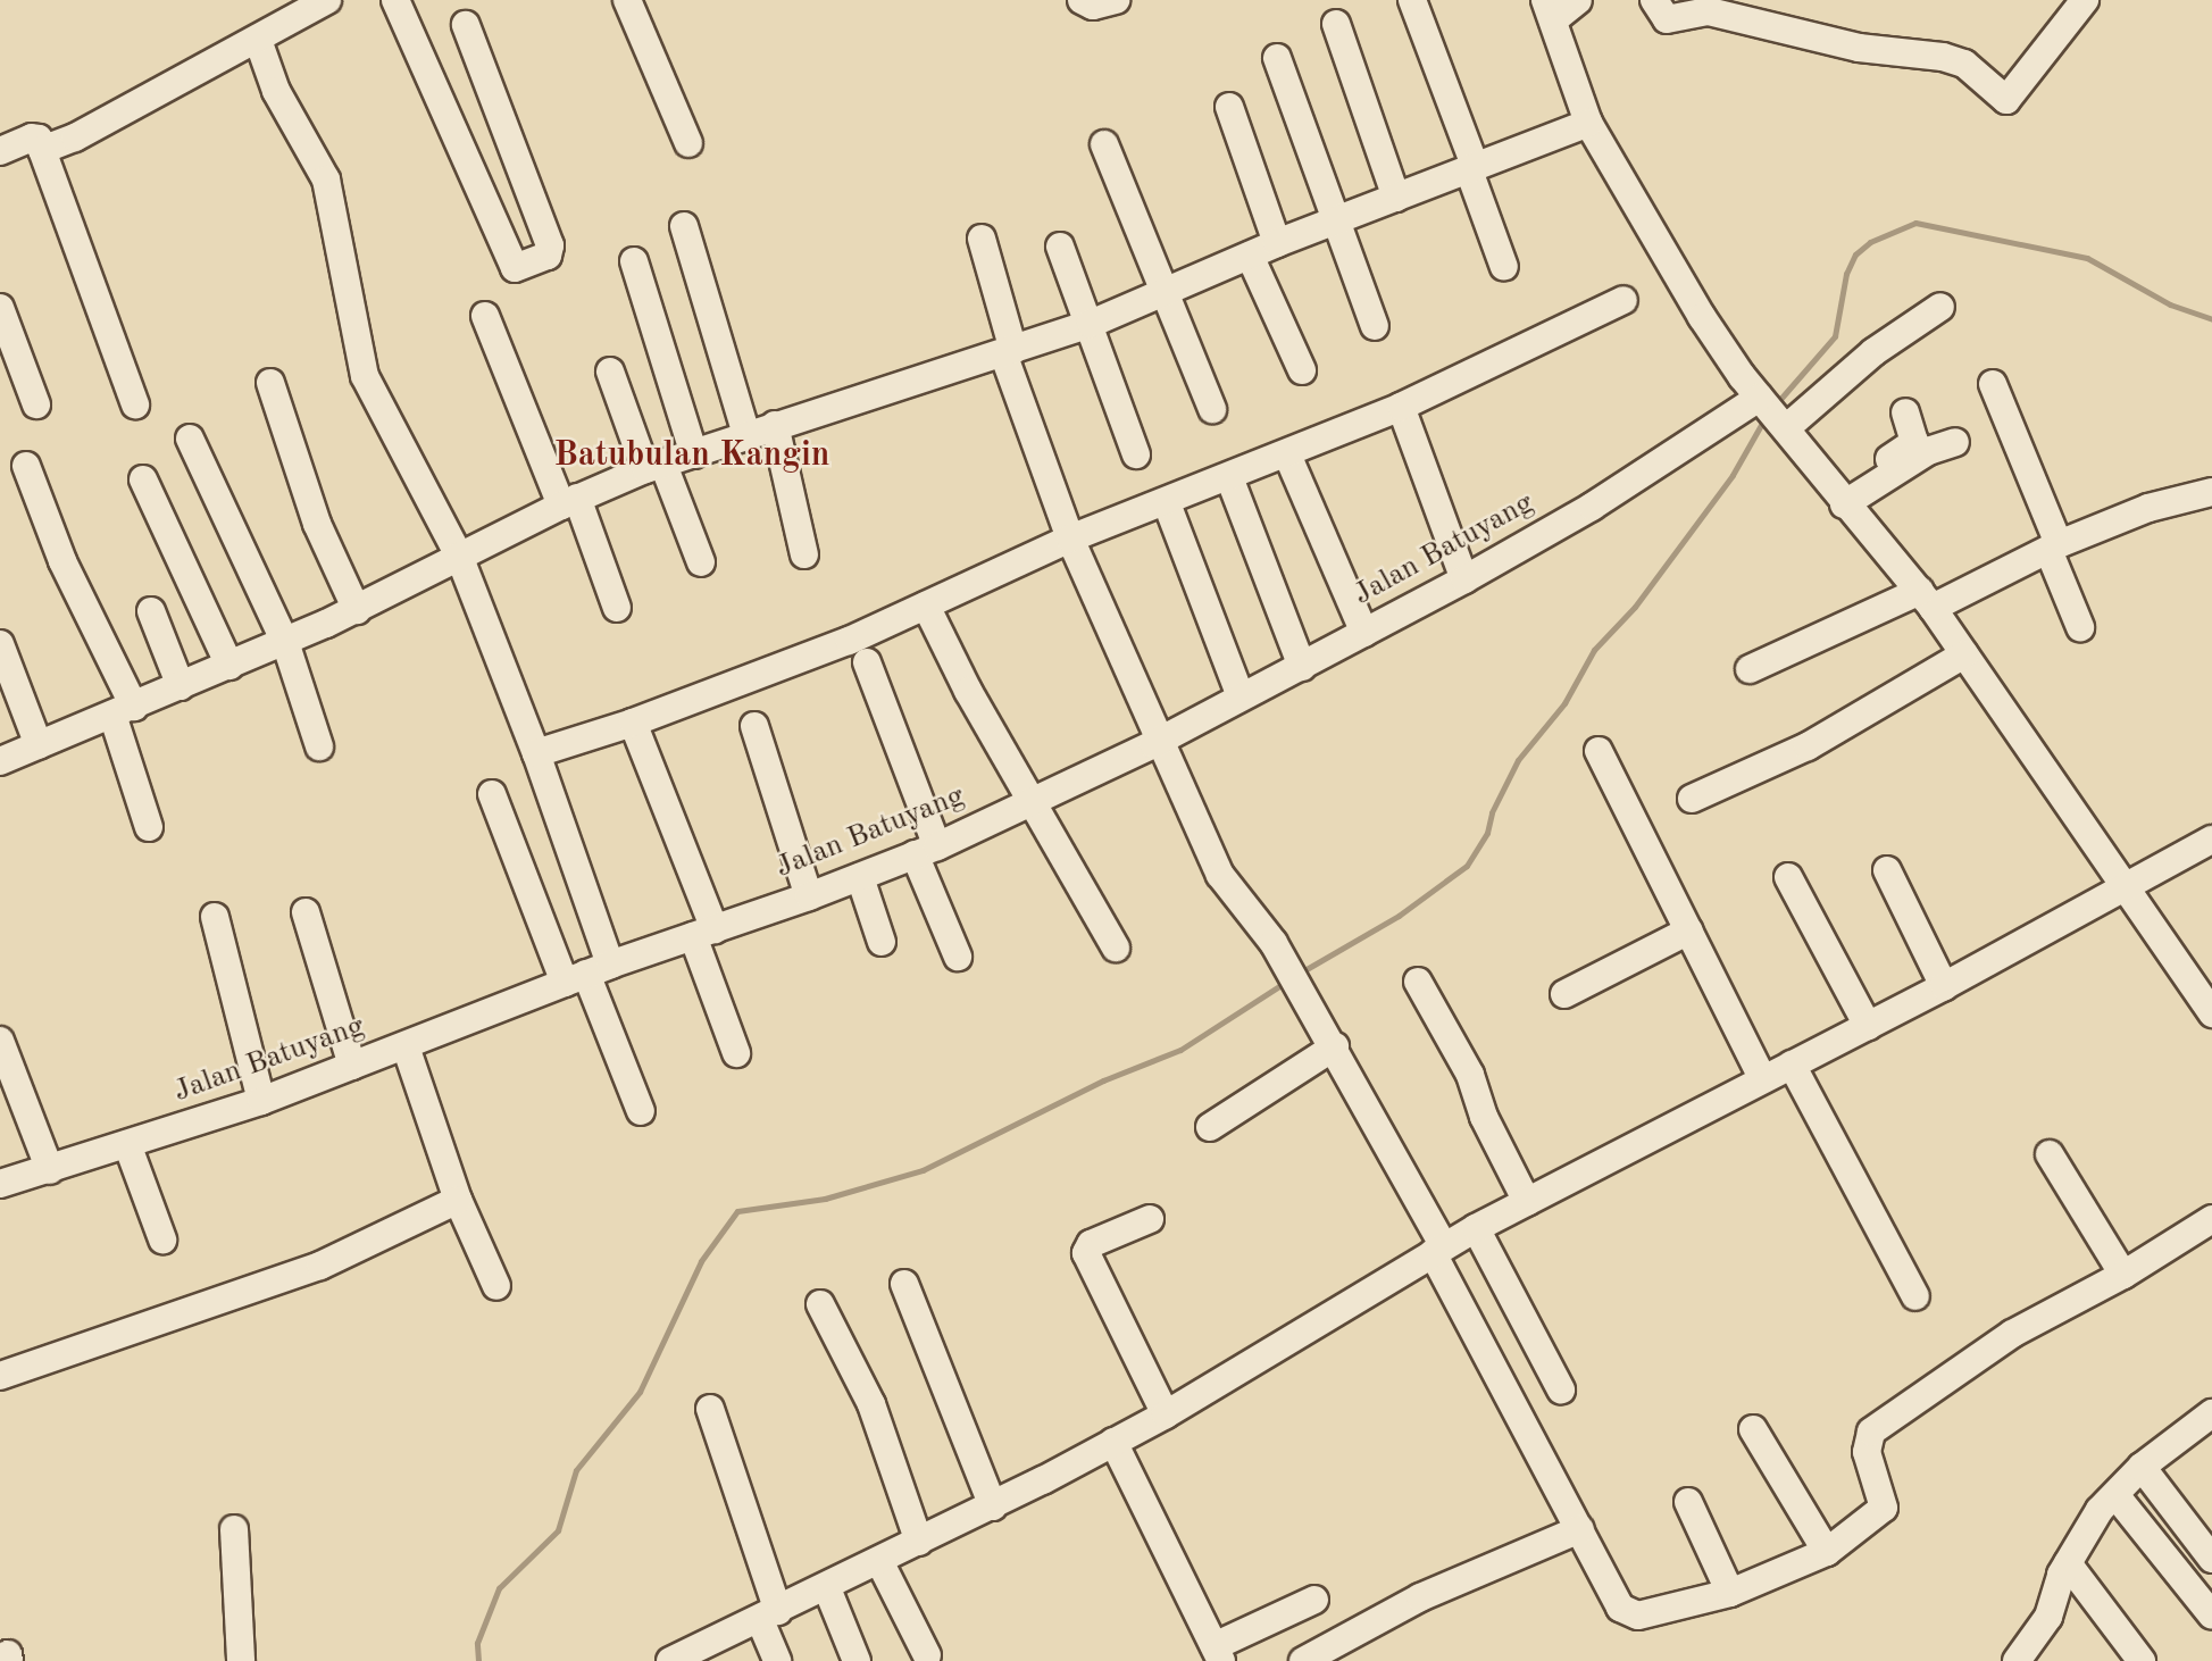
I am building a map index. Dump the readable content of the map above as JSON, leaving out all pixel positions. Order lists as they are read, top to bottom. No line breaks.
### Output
{"streets":{"street":["Jalan Batuyang"]},"districts":["Batubulan Kangin"]}
